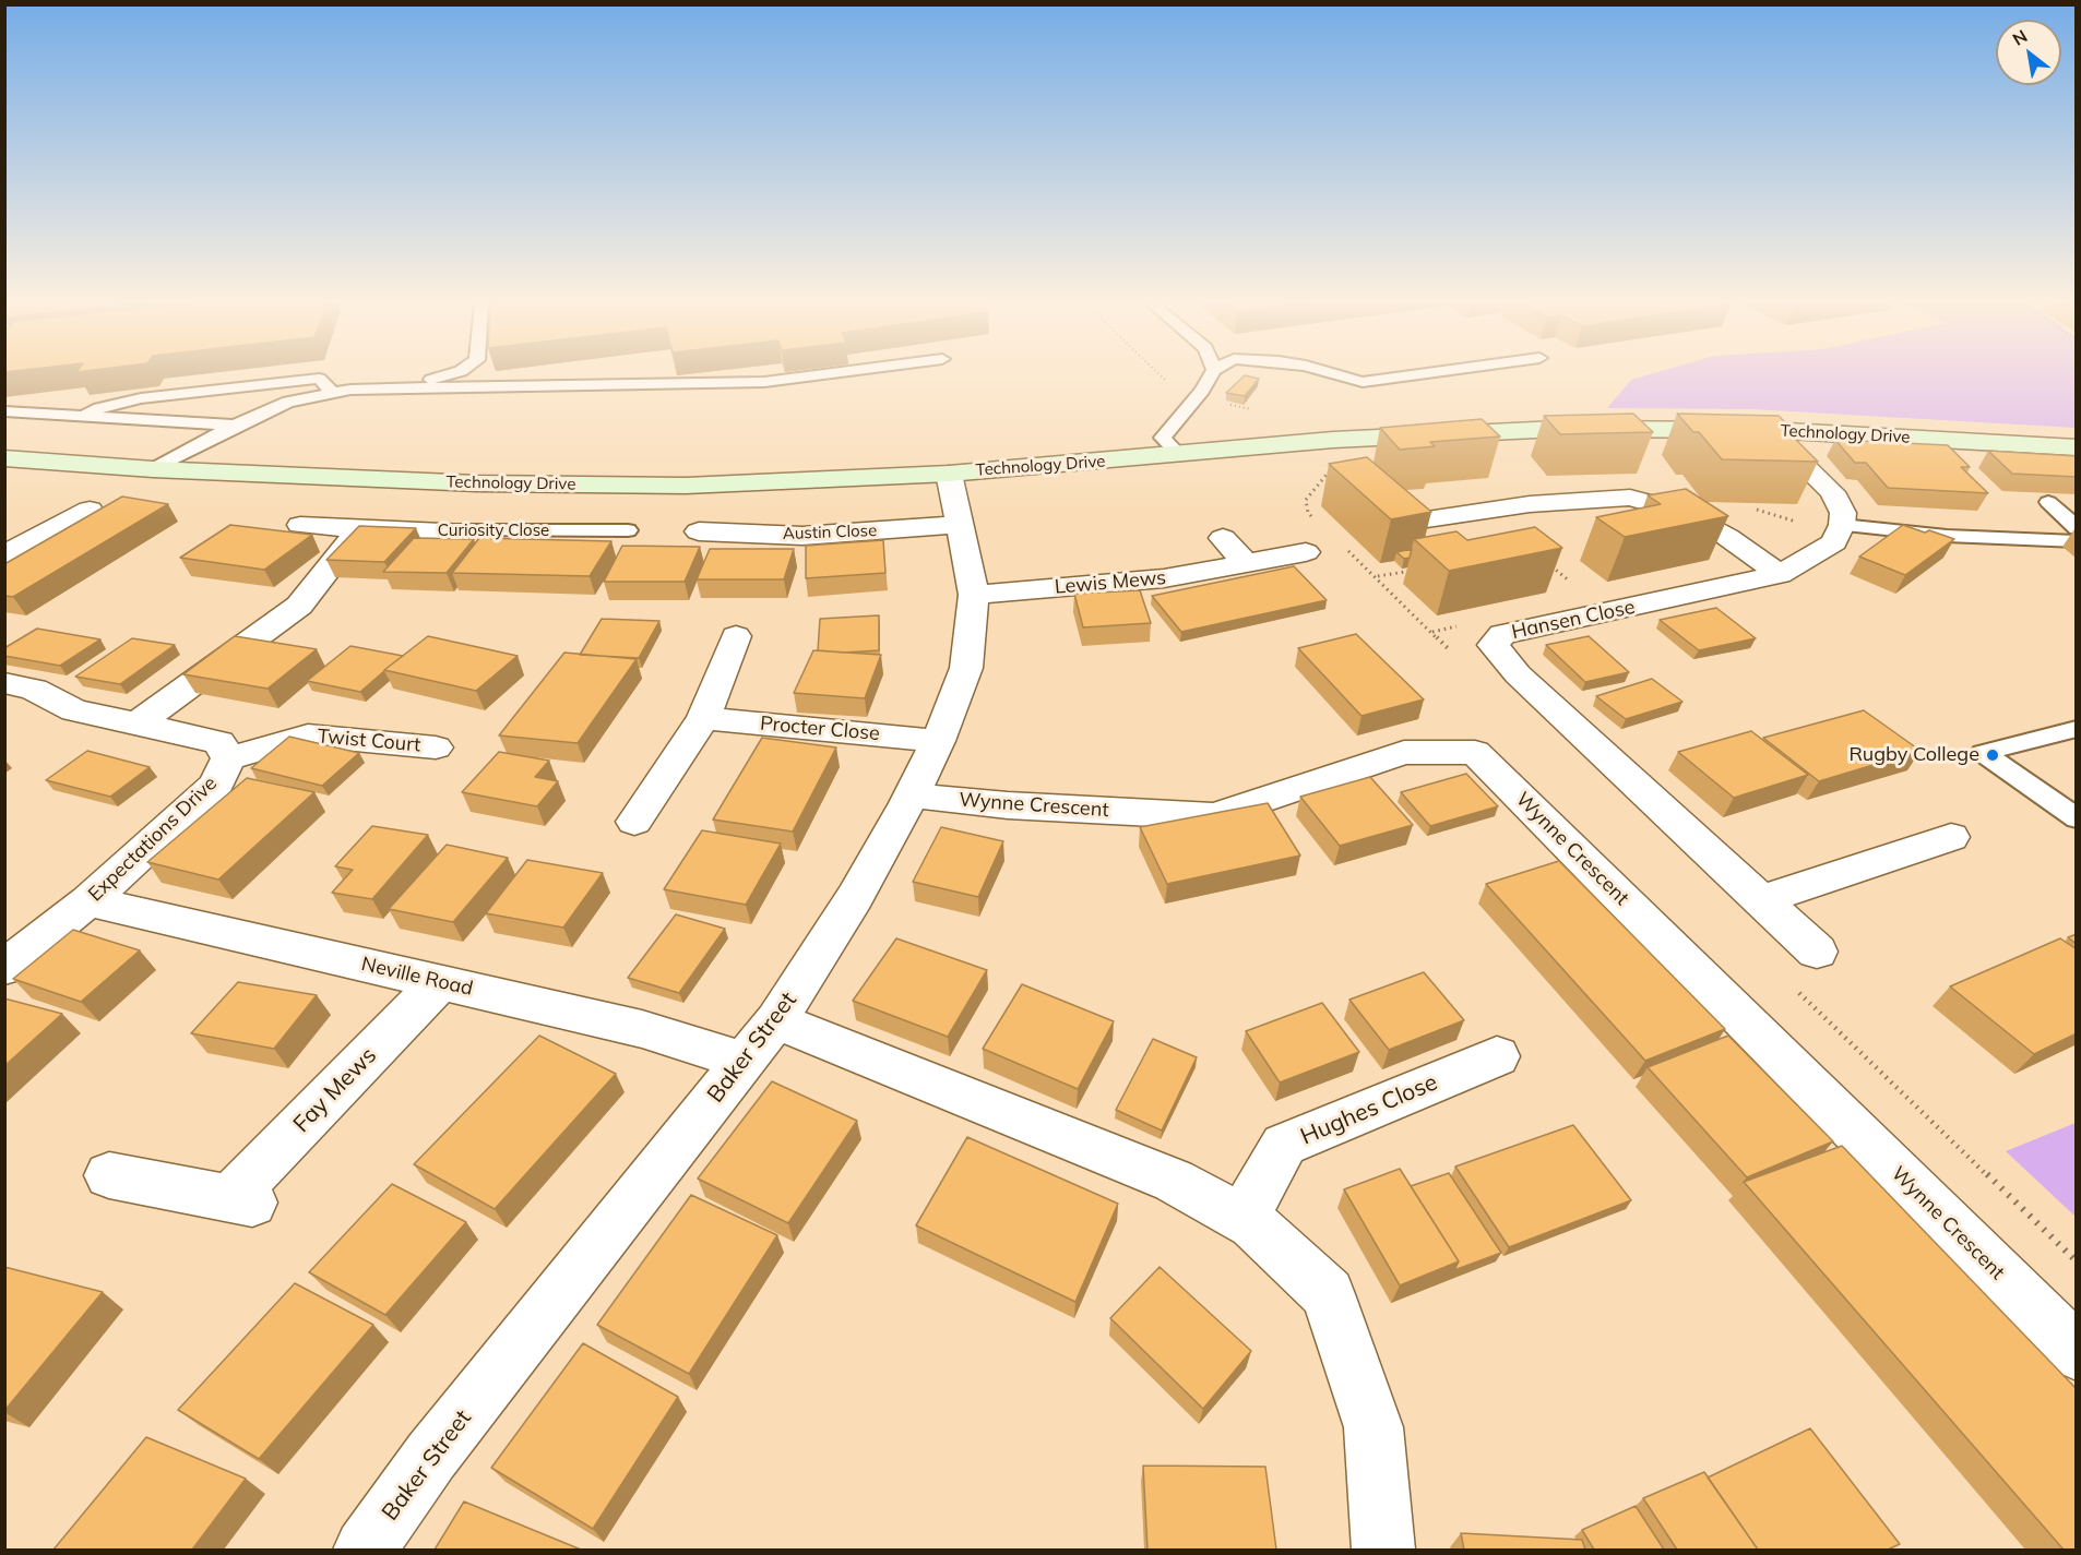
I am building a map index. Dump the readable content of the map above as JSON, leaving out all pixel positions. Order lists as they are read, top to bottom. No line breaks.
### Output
{"streets":{"street":["Technology Drive","Curiosity Close","Austin Close","Lewis Mews","Hansen Close","Procter Close","Twist Court","Wynne Crescent","Expectations Drive","Neville Road","Baker Street","Fay Mews","Hughes Close"]},"crossings":[["Technology Drive","Baker Street"],["Austin Close","Baker Street"],["Lewis Mews","Baker Street"],["Procter Close","Baker Street"],["Twist Court","Expectations Drive"],["Wynne Crescent","Baker Street"],["Expectations Drive","Neville Road"],["Neville Road","Baker Street"],["Neville Road","Fay Mews"]],"places":["Rugby College"],"north":"top left"}
